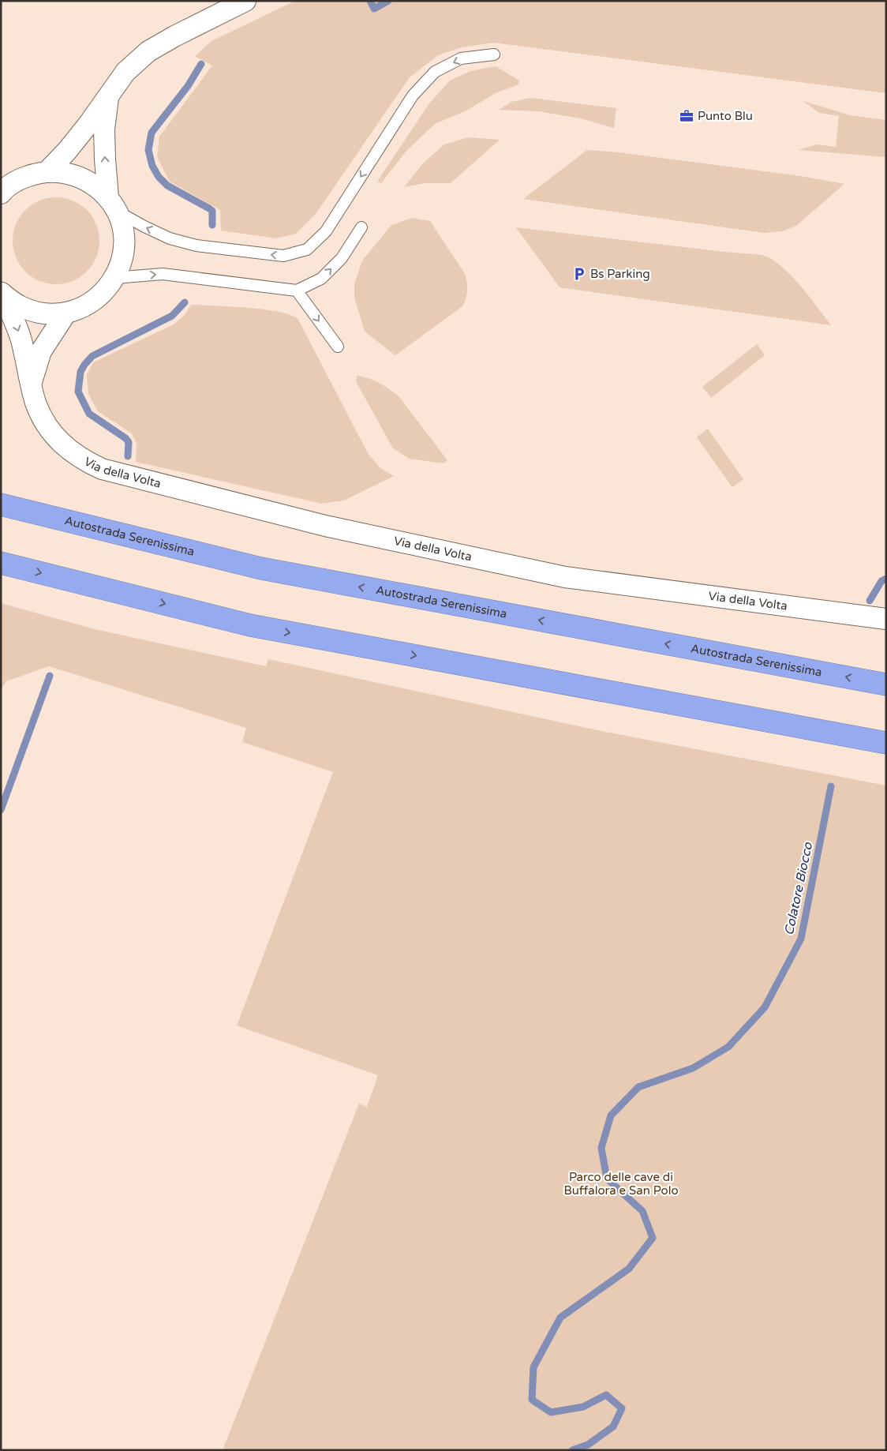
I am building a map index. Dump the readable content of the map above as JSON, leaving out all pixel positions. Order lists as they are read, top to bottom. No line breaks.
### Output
{"streets":{"highway":["Autostrada Serenissima"],"street":["Via della Volta"]},"water":["Colatore Biocco"],"parks":["Parco delle cave di Buffalora e San Polo"],"places":{"office":["Punto Blu"],"parking":["Bs Parking"]}}
